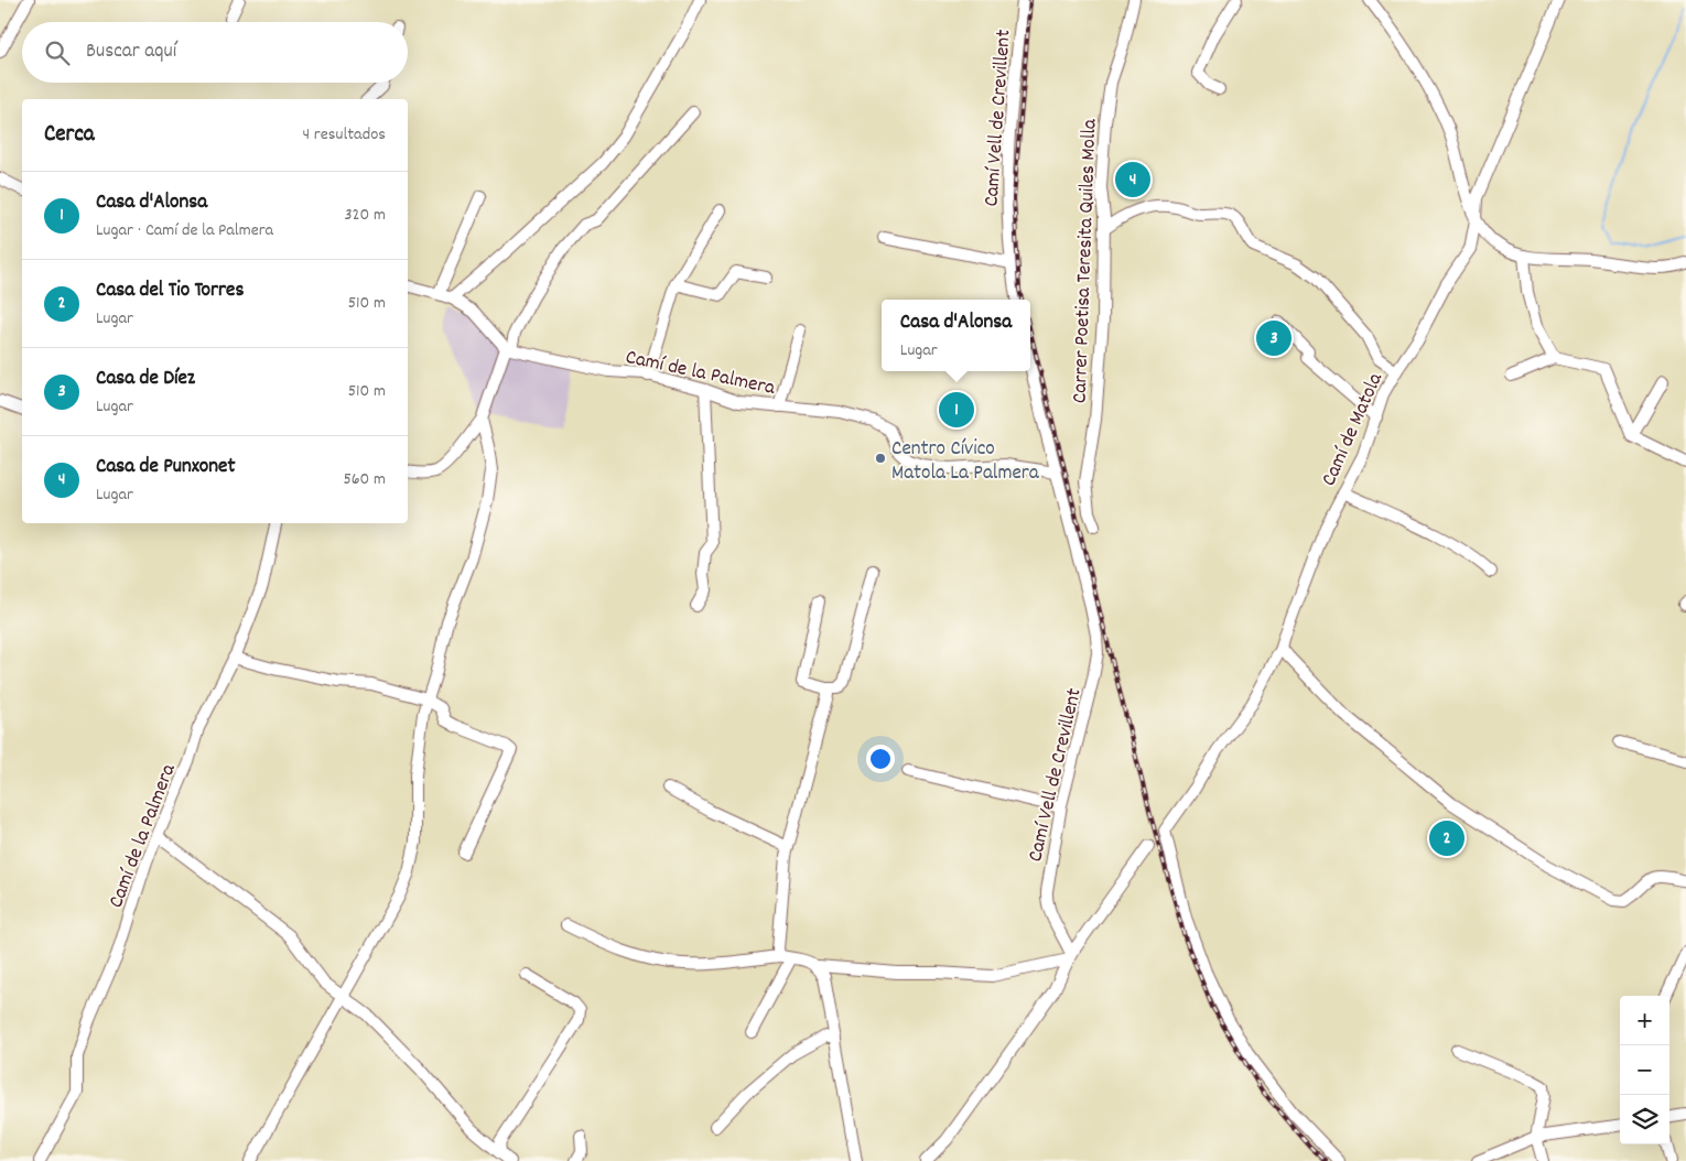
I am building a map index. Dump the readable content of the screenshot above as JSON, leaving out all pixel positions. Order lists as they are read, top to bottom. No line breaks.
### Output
{"streets":{"street":["Camí Vell de Crevillent","Carrer Poetisa Teresita Quiles Molla","Camí de la Palmera","Camí de Matola"]},"crossings":[["Camí Vell de Crevillent","Camí de la Palmera"]],"places":["Centro Cívico Matola La Palmera"],"page":{"search":"Buscar aquí","heading":["Cerca","4 resultados"],"pins":["4","3","1","2"],"list":[{"mark":"1","name":"Casa d'Alonsa","note":"Lugar · Camí de la Palmera","value":"320 m"},{"mark":"2","name":"Casa del Tio Torres","note":"Lugar","value":"510 m"},{"mark":"3","name":"Casa de Díez","note":"Lugar","value":"510 m"},{"mark":"4","name":"Casa de Punxonet","note":"Lugar","value":"560 m"}],"popup":["Casa d'Alonsa","Lugar"],"map_buttons":["+","−"]}}
